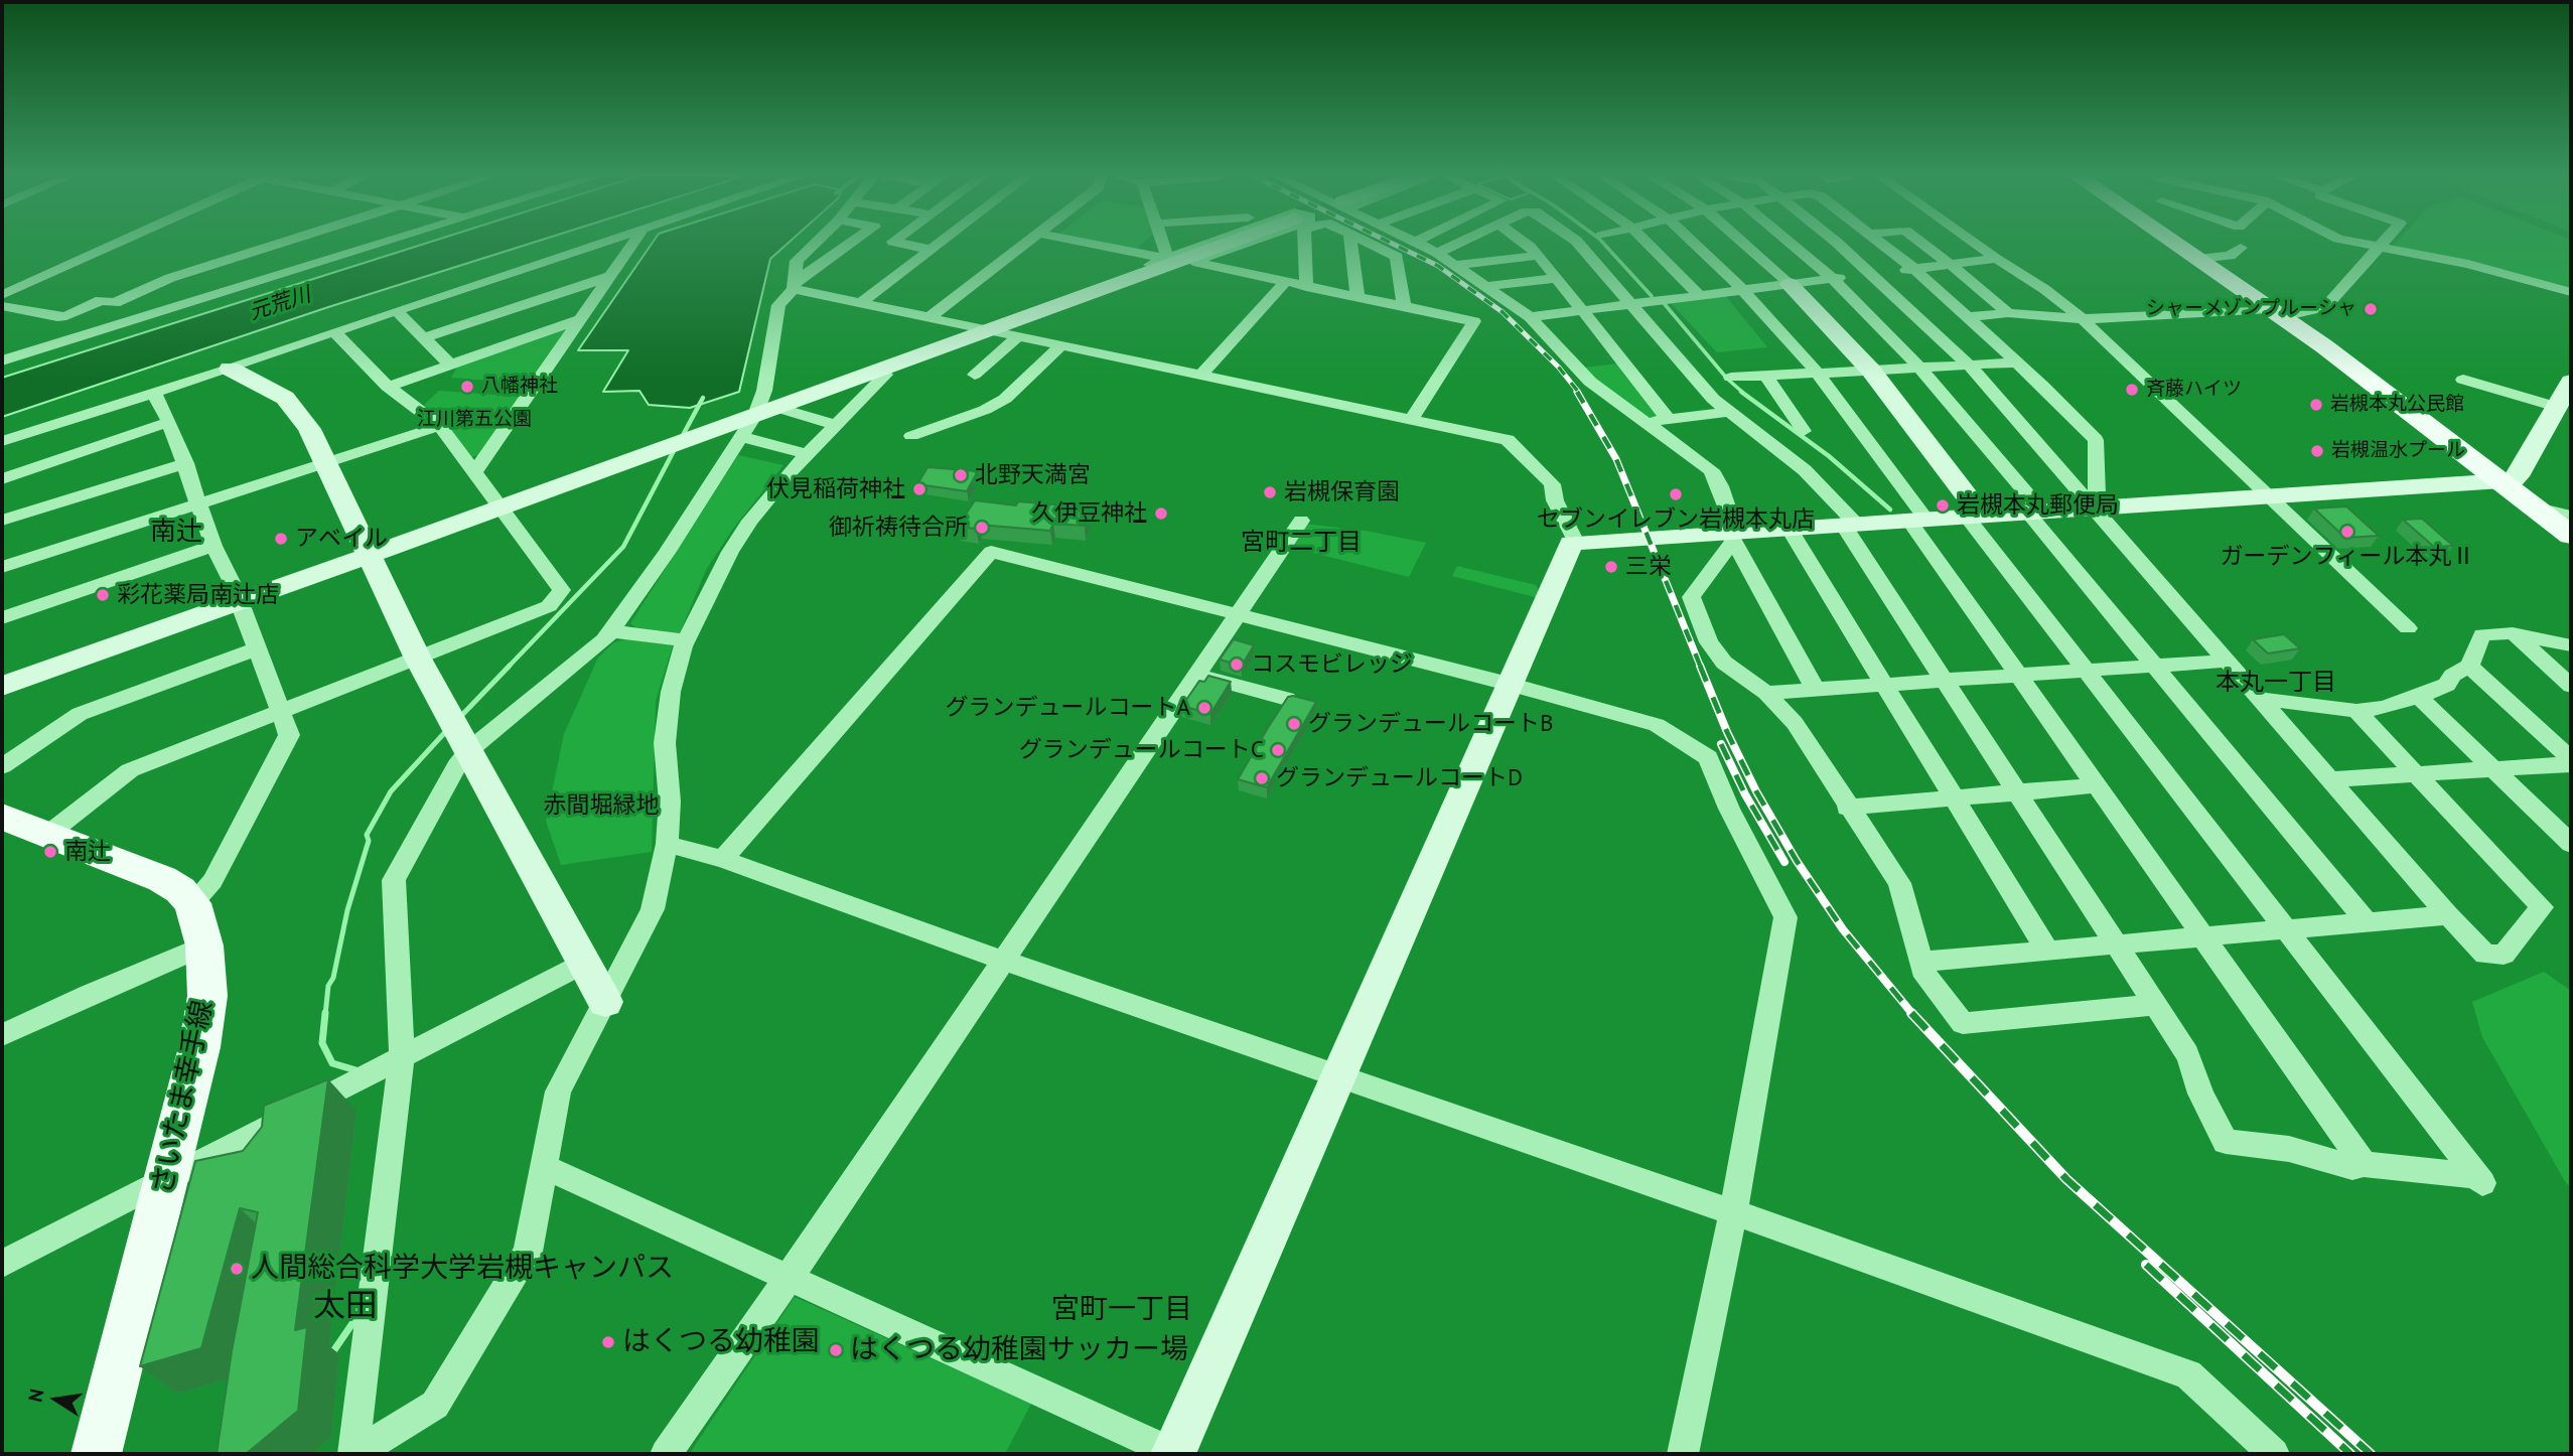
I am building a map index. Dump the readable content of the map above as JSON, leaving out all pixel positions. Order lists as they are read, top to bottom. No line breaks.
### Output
{"streets":{"main road":["さいたま幸手線"]},"districts":["南辻","宮町二丁目","本丸一丁目","太田","宮町一丁目"],"water":["元荒川"],"parks":["江川第五公園","赤間堀緑地"],"places":["シャーメゾンプルーシャ","八幡神社","斉藤ハイツ","岩槻本丸公民館","岩槻温水プール","北野天満宮","伏見稲荷神社","岩槻保育園","セブンイレブン岩槻本丸店","岩槻本丸郵便局","久伊豆神社","御祈祷待合所","ガーデンフィール本丸Ⅱ","アベイル","三栄","彩花薬局南辻店","コスモビレッジ","グランデュールコートA","グランデュールコートB","グランデュールコートC","グランデュールコートD","南辻","人間総合科学大学岩槻キャンパス","はくつる幼稚園","はくつる幼稚園サッカー場"],"north":"left"}
